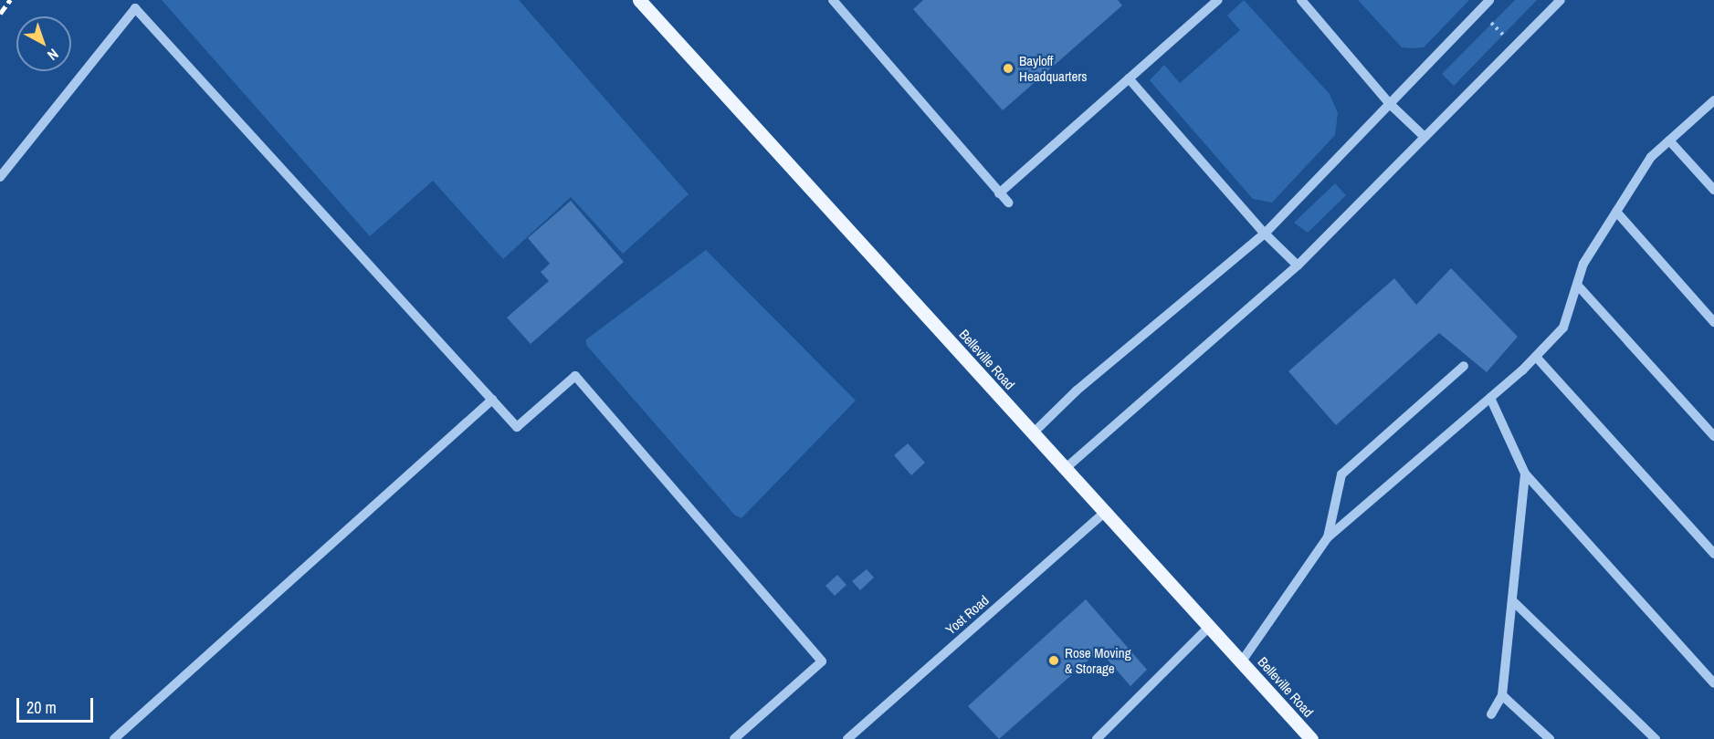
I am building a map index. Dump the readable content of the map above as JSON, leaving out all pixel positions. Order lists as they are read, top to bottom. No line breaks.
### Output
{"streets":{"main road":["Belleville Road"],"street":["Yost Road"]},"crossings":[["Belleville Road","Yost Road"]],"places":["Bayloff Headquarters","Rose Moving & Storage"],"scale_bar":"20 m","north":"bottom right"}
